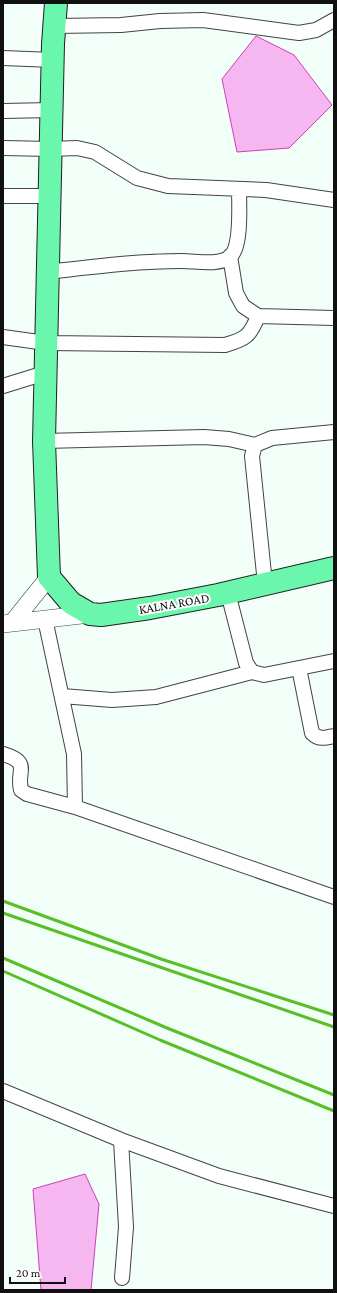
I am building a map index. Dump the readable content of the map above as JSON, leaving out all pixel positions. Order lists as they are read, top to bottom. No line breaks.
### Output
{"streets":{"main road":["KALNA ROAD"]},"scale_bar":"20 m"}
